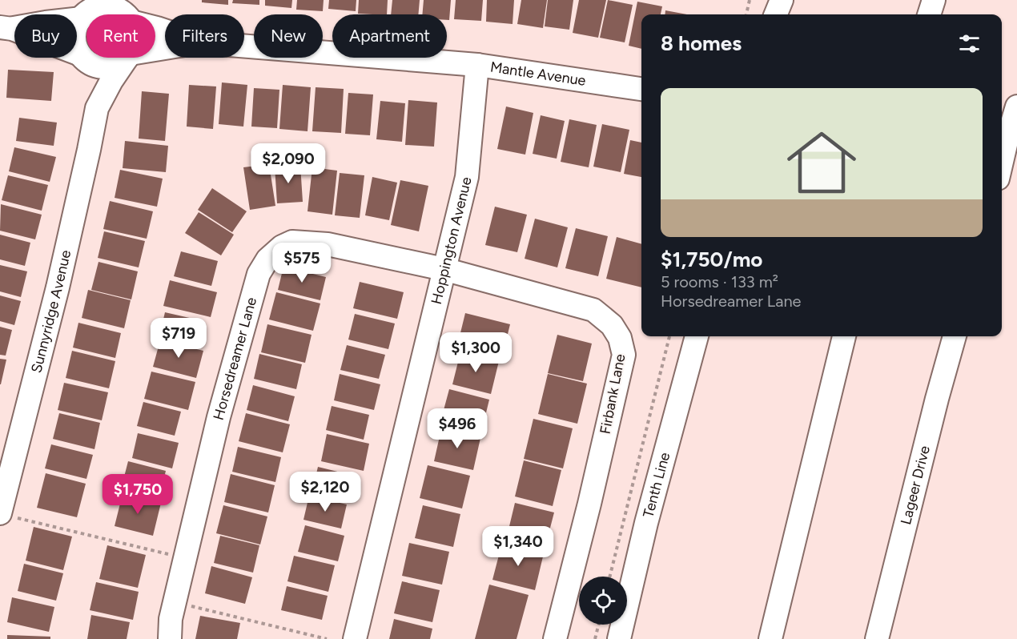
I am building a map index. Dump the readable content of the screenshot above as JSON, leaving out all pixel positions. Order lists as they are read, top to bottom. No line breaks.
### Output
{"streets":{"street":["Mantle Avenue","Hoppington Avenue","Sunnyridge Avenue","Horsedreamer Lane","Firbank Lane","Tenth Line","Lageer Drive"]},"crossings":[["Mantle Avenue","Hoppington Avenue"],["Hoppington Avenue","Horsedreamer Lane"],["Hoppington Avenue","Firbank Lane"],["Horsedreamer Lane","Firbank Lane"]],"page":{"chip":["Buy","Rent","Filters","New","Apartment"],"heading":"8 homes","list":[{"name":"$1,750/mo","note":"5 rooms · 133 m² · Horsedreamer Lane"}],"price":["$2,090","$575","$719","$1,300","$496","$2,120","$1,750","$1,340"]}}
